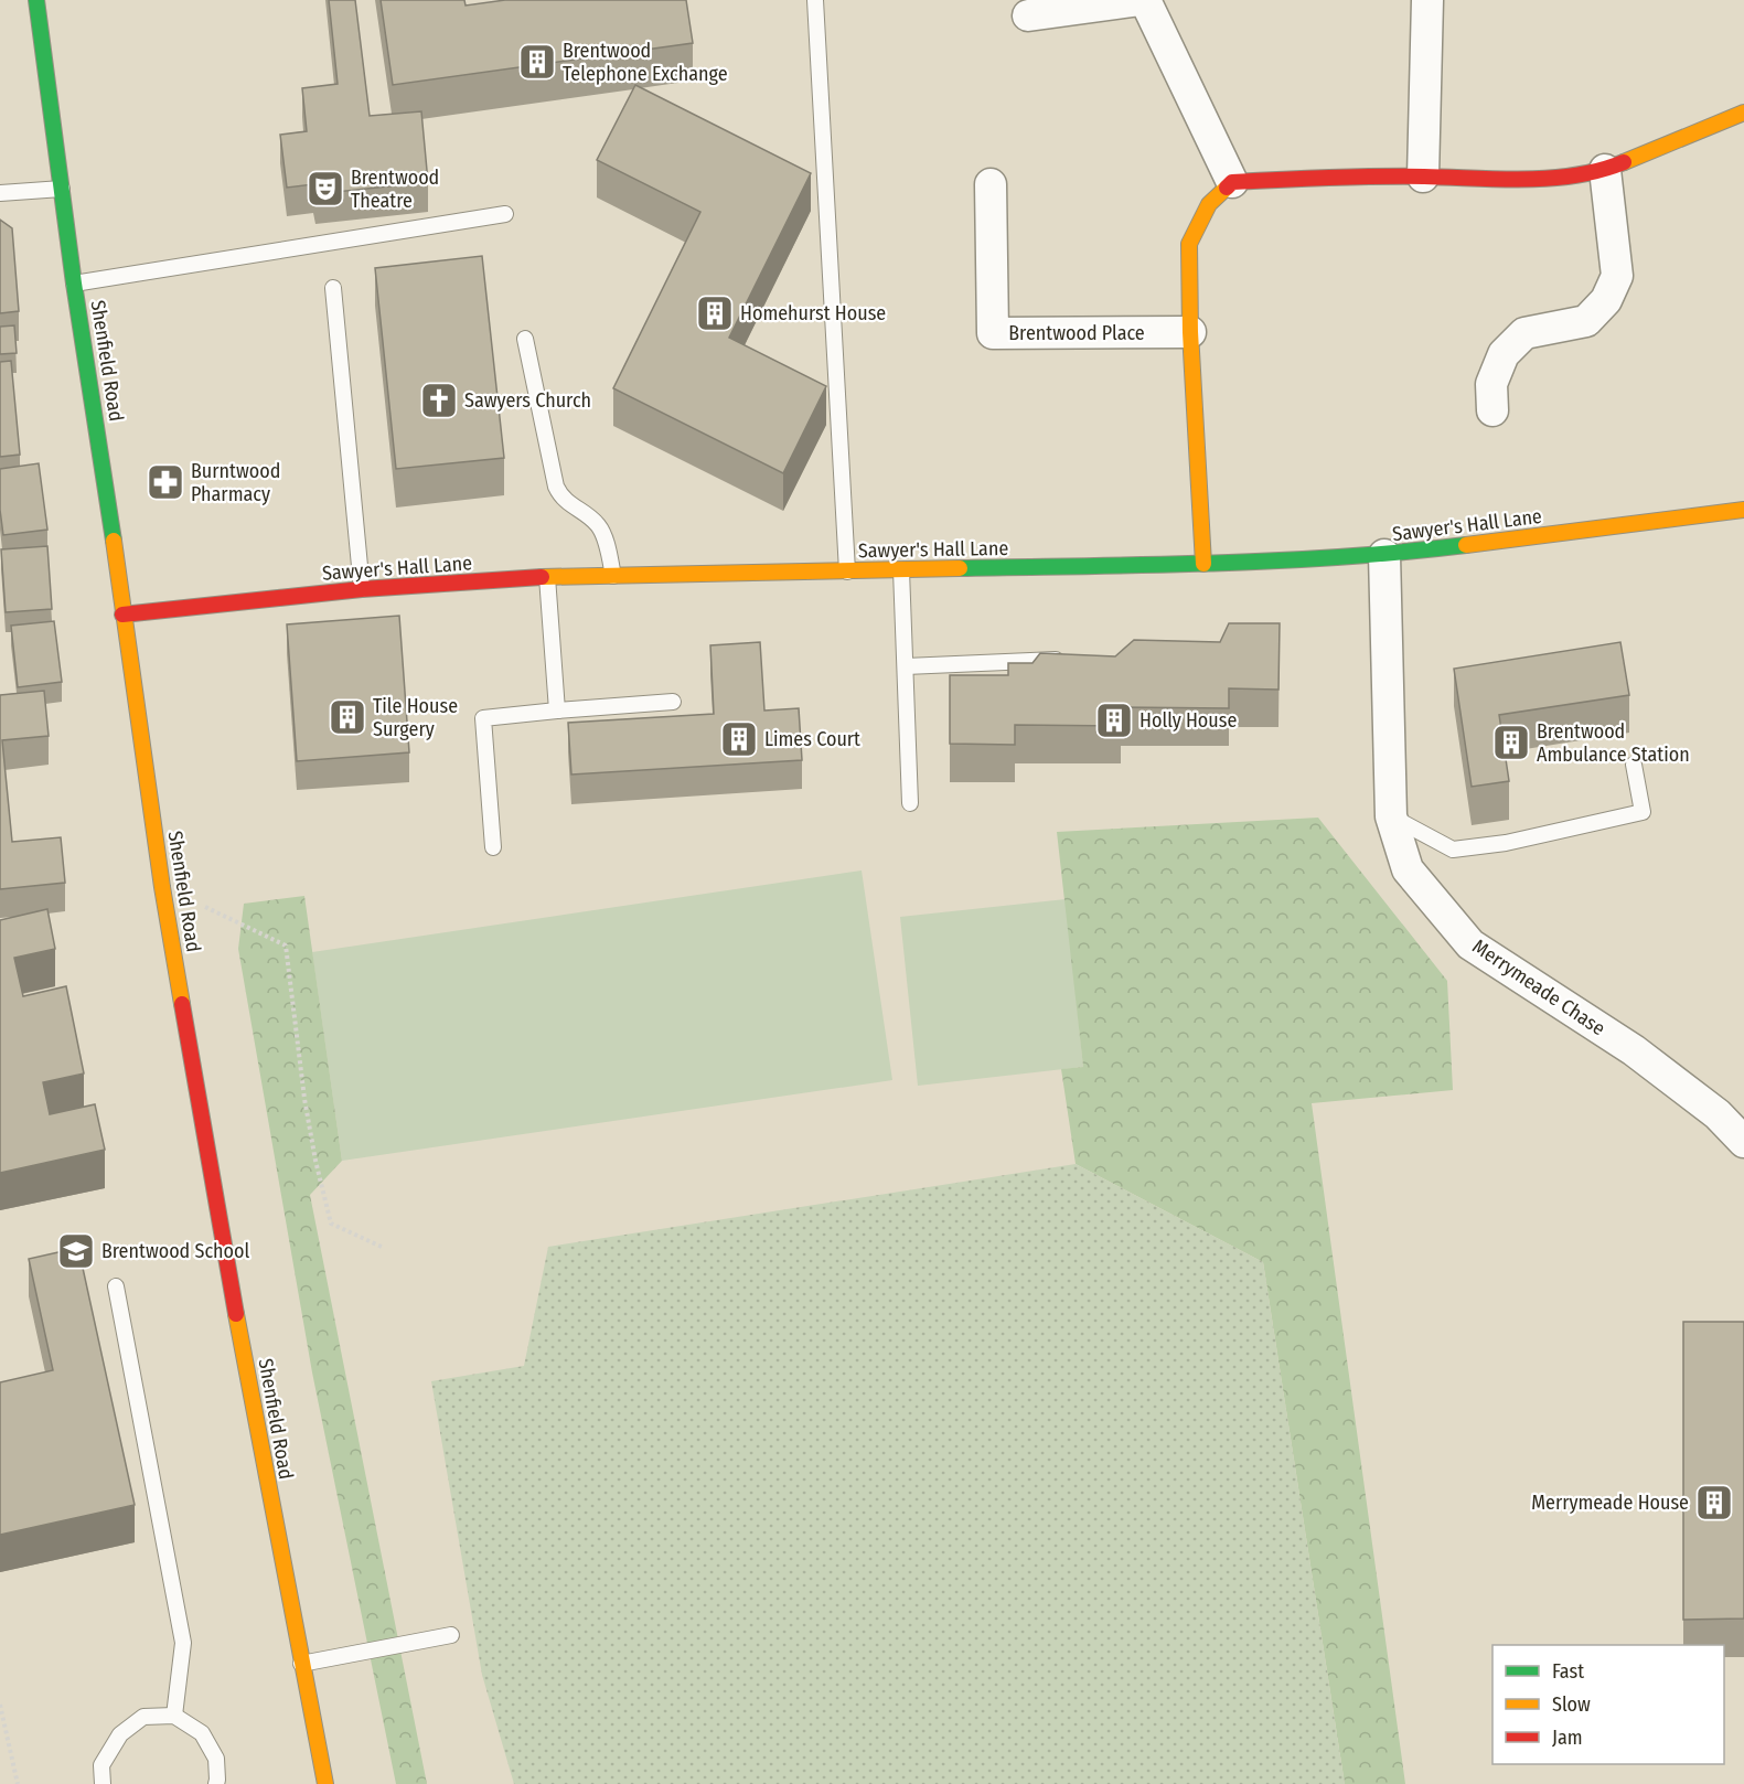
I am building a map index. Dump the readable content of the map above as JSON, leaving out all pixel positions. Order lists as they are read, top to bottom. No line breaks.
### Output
{"streets":{"street":["Brentwood Place","Shenfield Road","Sawyer's Hall Lane","Merrymeade Chase"]},"crossings":[["Shenfield Road","Sawyer's Hall Lane"],["Sawyer's Hall Lane","Merrymeade Chase"]],"places":{"building":["Brentwood Telephone Exchange","Homehurst House","Tile House Surgery","Holly House","Limes Court","Brentwood Ambulance Station","Merrymeade House"],"theatre":["Brentwood Theatre"],"church":["Sawyers Church"],"pharmacy":["Burntwood Pharmacy"],"school or university":["Brentwood School"]},"legend":["Fast","Slow","Jam"]}
